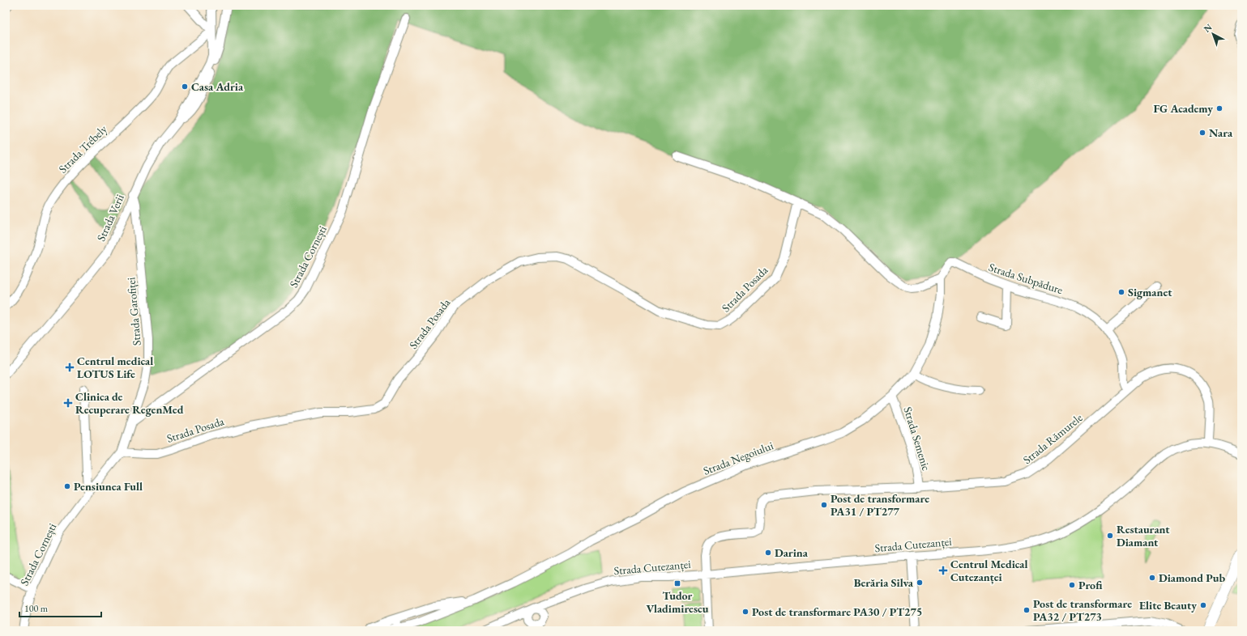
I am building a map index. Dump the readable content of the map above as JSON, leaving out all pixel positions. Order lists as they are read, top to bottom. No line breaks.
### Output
{"streets":{"street":["Strada Trébely","Strada Verii","Strada Cornești","Strada Subpădure","Strada Posada","Strada Garofiței","Strada Semenic","Strada Rămurele","Strada Negoiului","Strada Cutezanței"]},"crossings":[["Strada Trébely","Strada Verii"],["Strada Verii","Strada Garofiței"],["Strada Cornești","Strada Posada"],["Strada Cornești","Strada Garofiței"],["Strada Subpădure","Strada Rămurele"],["Strada Subpădure","Strada Negoiului"],["Strada Semenic","Strada Rămurele"],["Strada Semenic","Strada Negoiului"],["Strada Rămurele","Strada Cutezanței"]],"places":{"other":["Casa Adria","FG Academy","Nara","Sigmanet","Pensiunea Full","Post de transformare PA31 / PT277","Restaurant Diamant","Darina","Diamond Pub","Berăria Silva","Profi","Elite Beauty","Post de transformare PA32 / PT273","Post de transformare PA30 / PT275"],"health":["Centrul medical LOTUS Life","Clinica de Recuperare RegenMed","Centrul Medical Cutezanței"],"transit":["Tudor Vladimirescu"]},"scale_bar":"100 m","north":"top left"}
